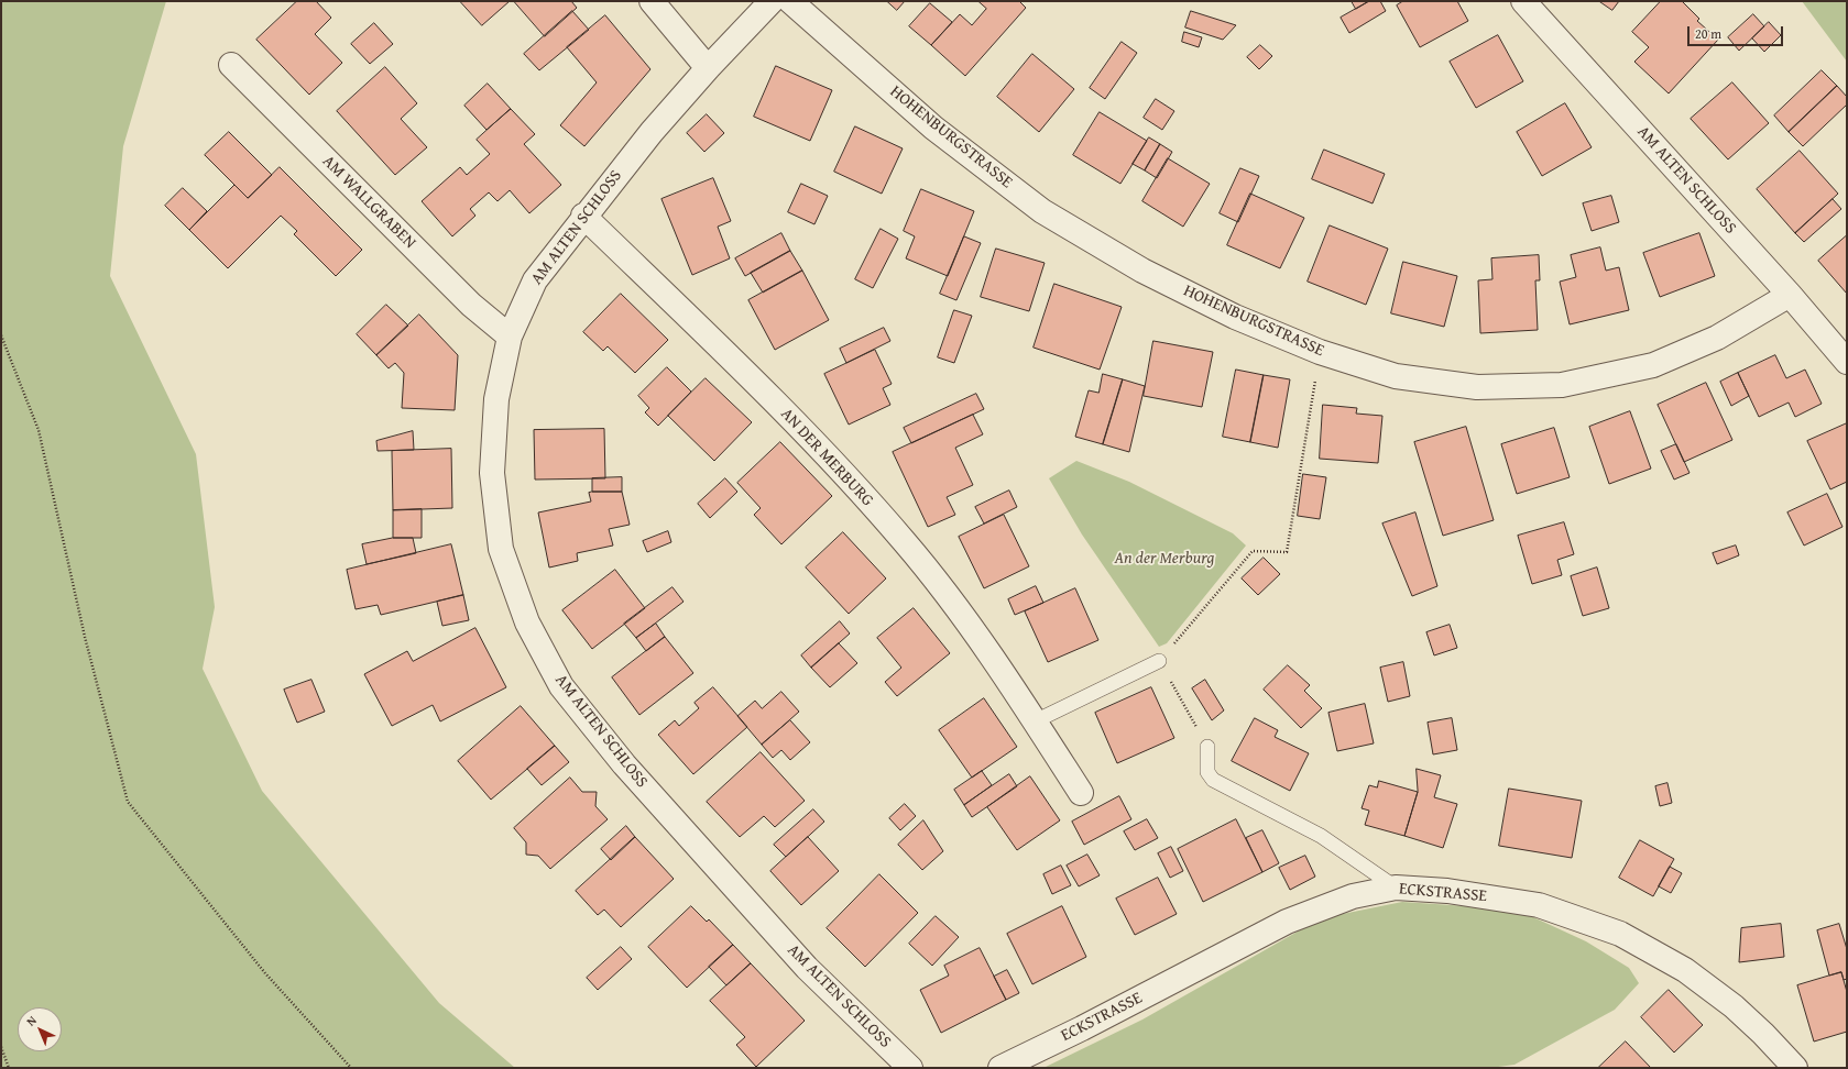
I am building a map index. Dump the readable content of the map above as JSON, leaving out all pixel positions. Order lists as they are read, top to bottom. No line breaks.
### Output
{"streets":{"street":["HOHENBURGSTRASSE","AM ALTEN SCHLOSS","AM WALLGRABEN","AN DER MERBURG","ECKSTRASSE"]},"crossings":[["HOHENBURGSTRASSE","AM ALTEN SCHLOSS"],["AM ALTEN SCHLOSS","AM WALLGRABEN"],["AM ALTEN SCHLOSS","AN DER MERBURG"]],"parks":["An der Merburg"],"scale_bar":"20 m","north":"top left"}
